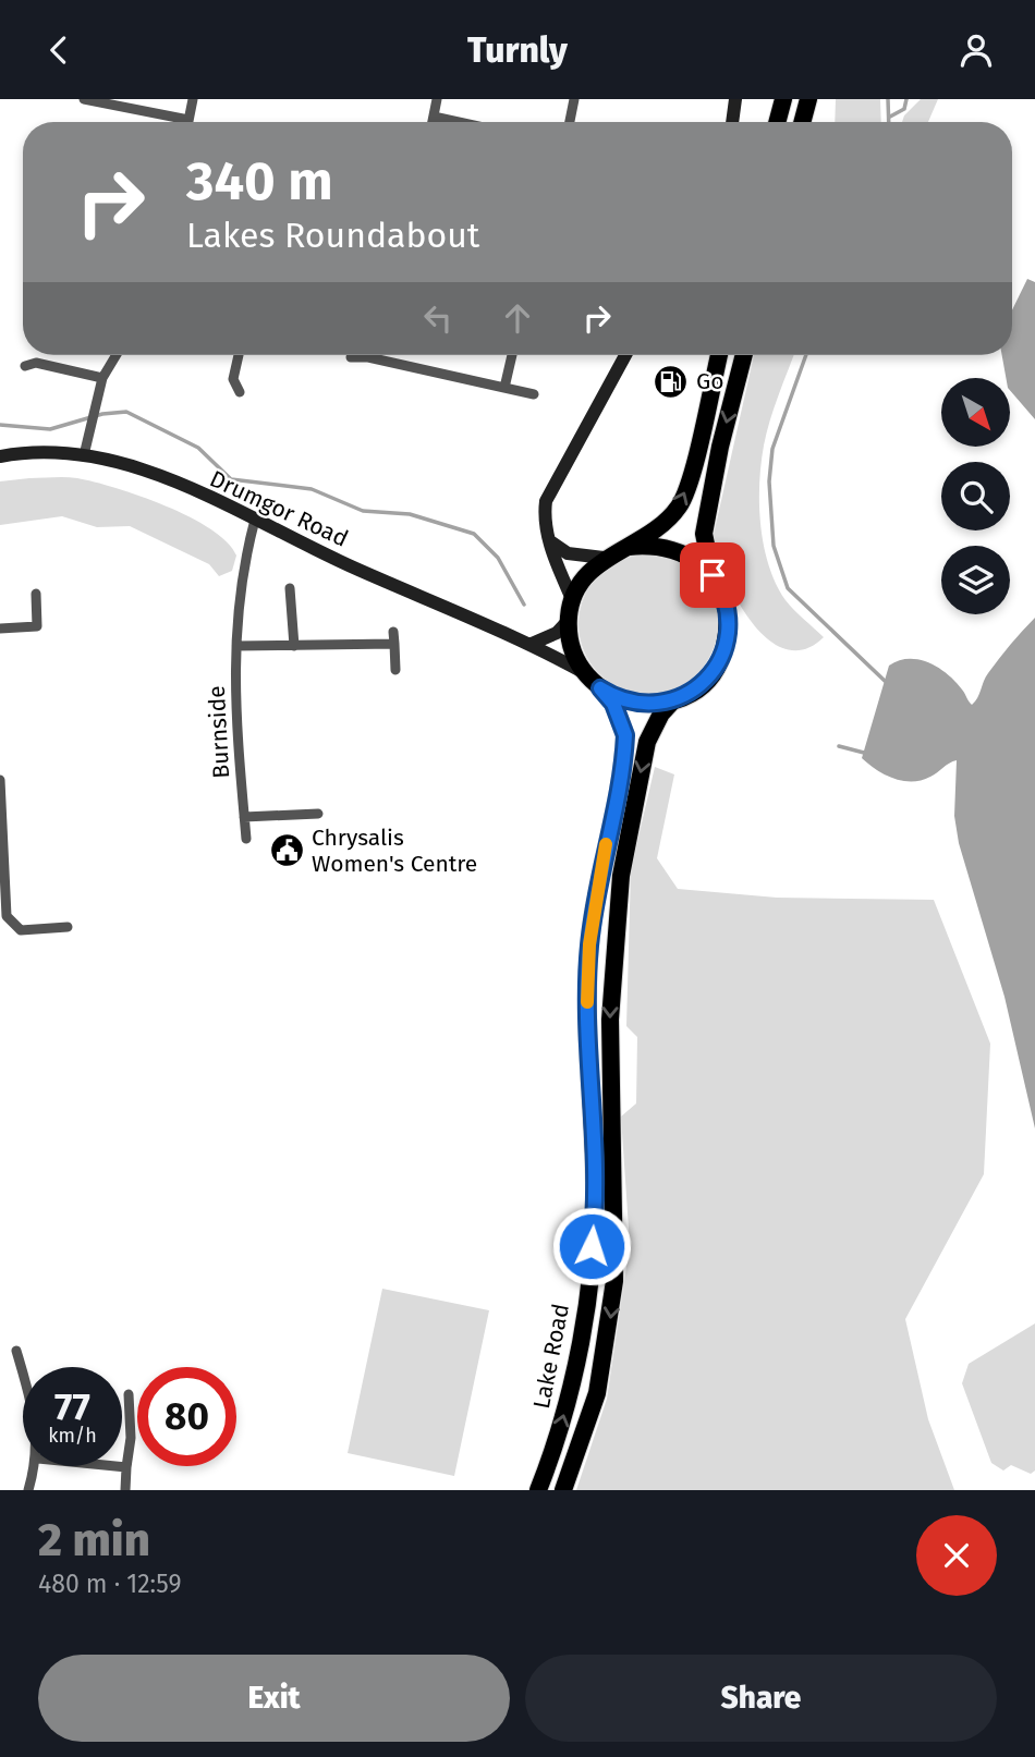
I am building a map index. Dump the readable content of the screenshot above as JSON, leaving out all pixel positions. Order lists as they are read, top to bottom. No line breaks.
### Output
{"streets":{"highway":["Lake Road"],"street":["Drumgor Road","Burnside"]},"crossings":[["Drumgor Road","Burnside"],["Drumgor Road","Lake Road"]],"places":{"fuel station":["Go"],"public building":["Chrysalis Women's Centre"]},"north":"bottom right","page":{"header":"Turnly","turn":["340 m","Lakes Roundabout"],"speed":"77 km/h","limit":"80","heading":["2 min","480 m · 12:59"],"buttons":["Exit","Share"]}}
